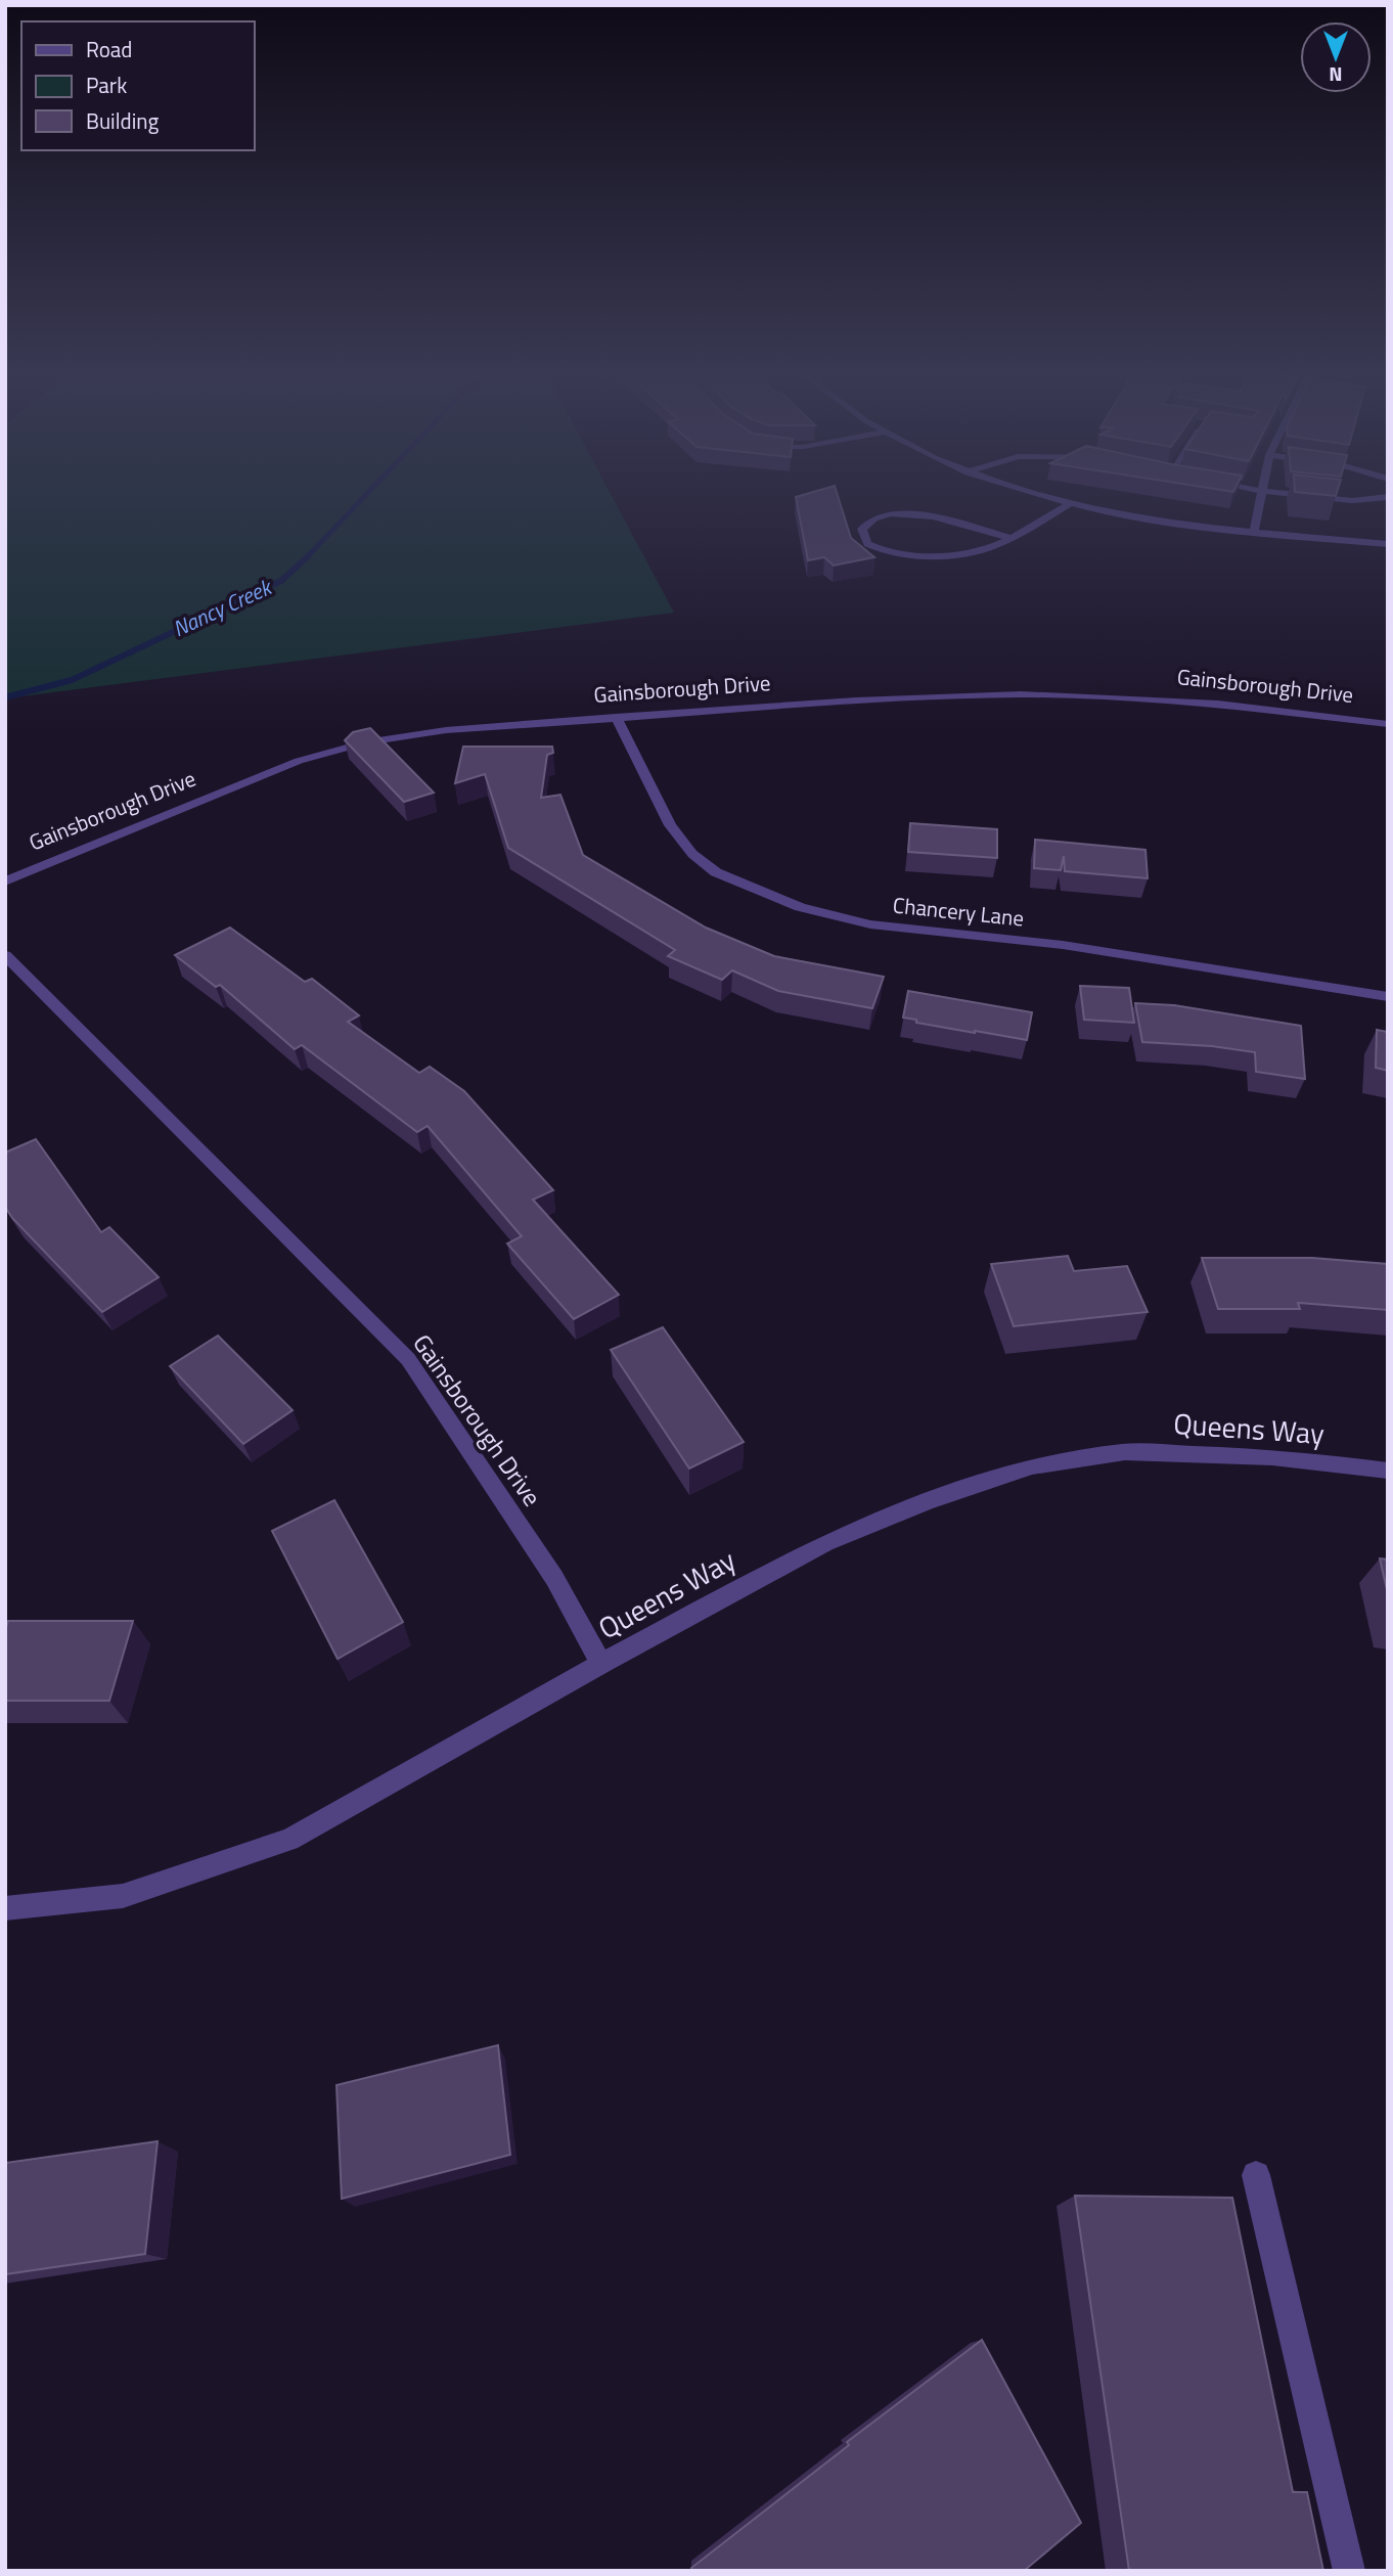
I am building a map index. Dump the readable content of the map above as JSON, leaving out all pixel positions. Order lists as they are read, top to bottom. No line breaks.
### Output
{"streets":{"street":["Gainsborough Drive","Chancery Lane","Queens Way"]},"crossings":[["Gainsborough Drive","Chancery Lane"],["Gainsborough Drive","Queens Way"]],"water":["Nancy Creek"],"legend":["Road","Park","Building"],"north":"bottom"}
